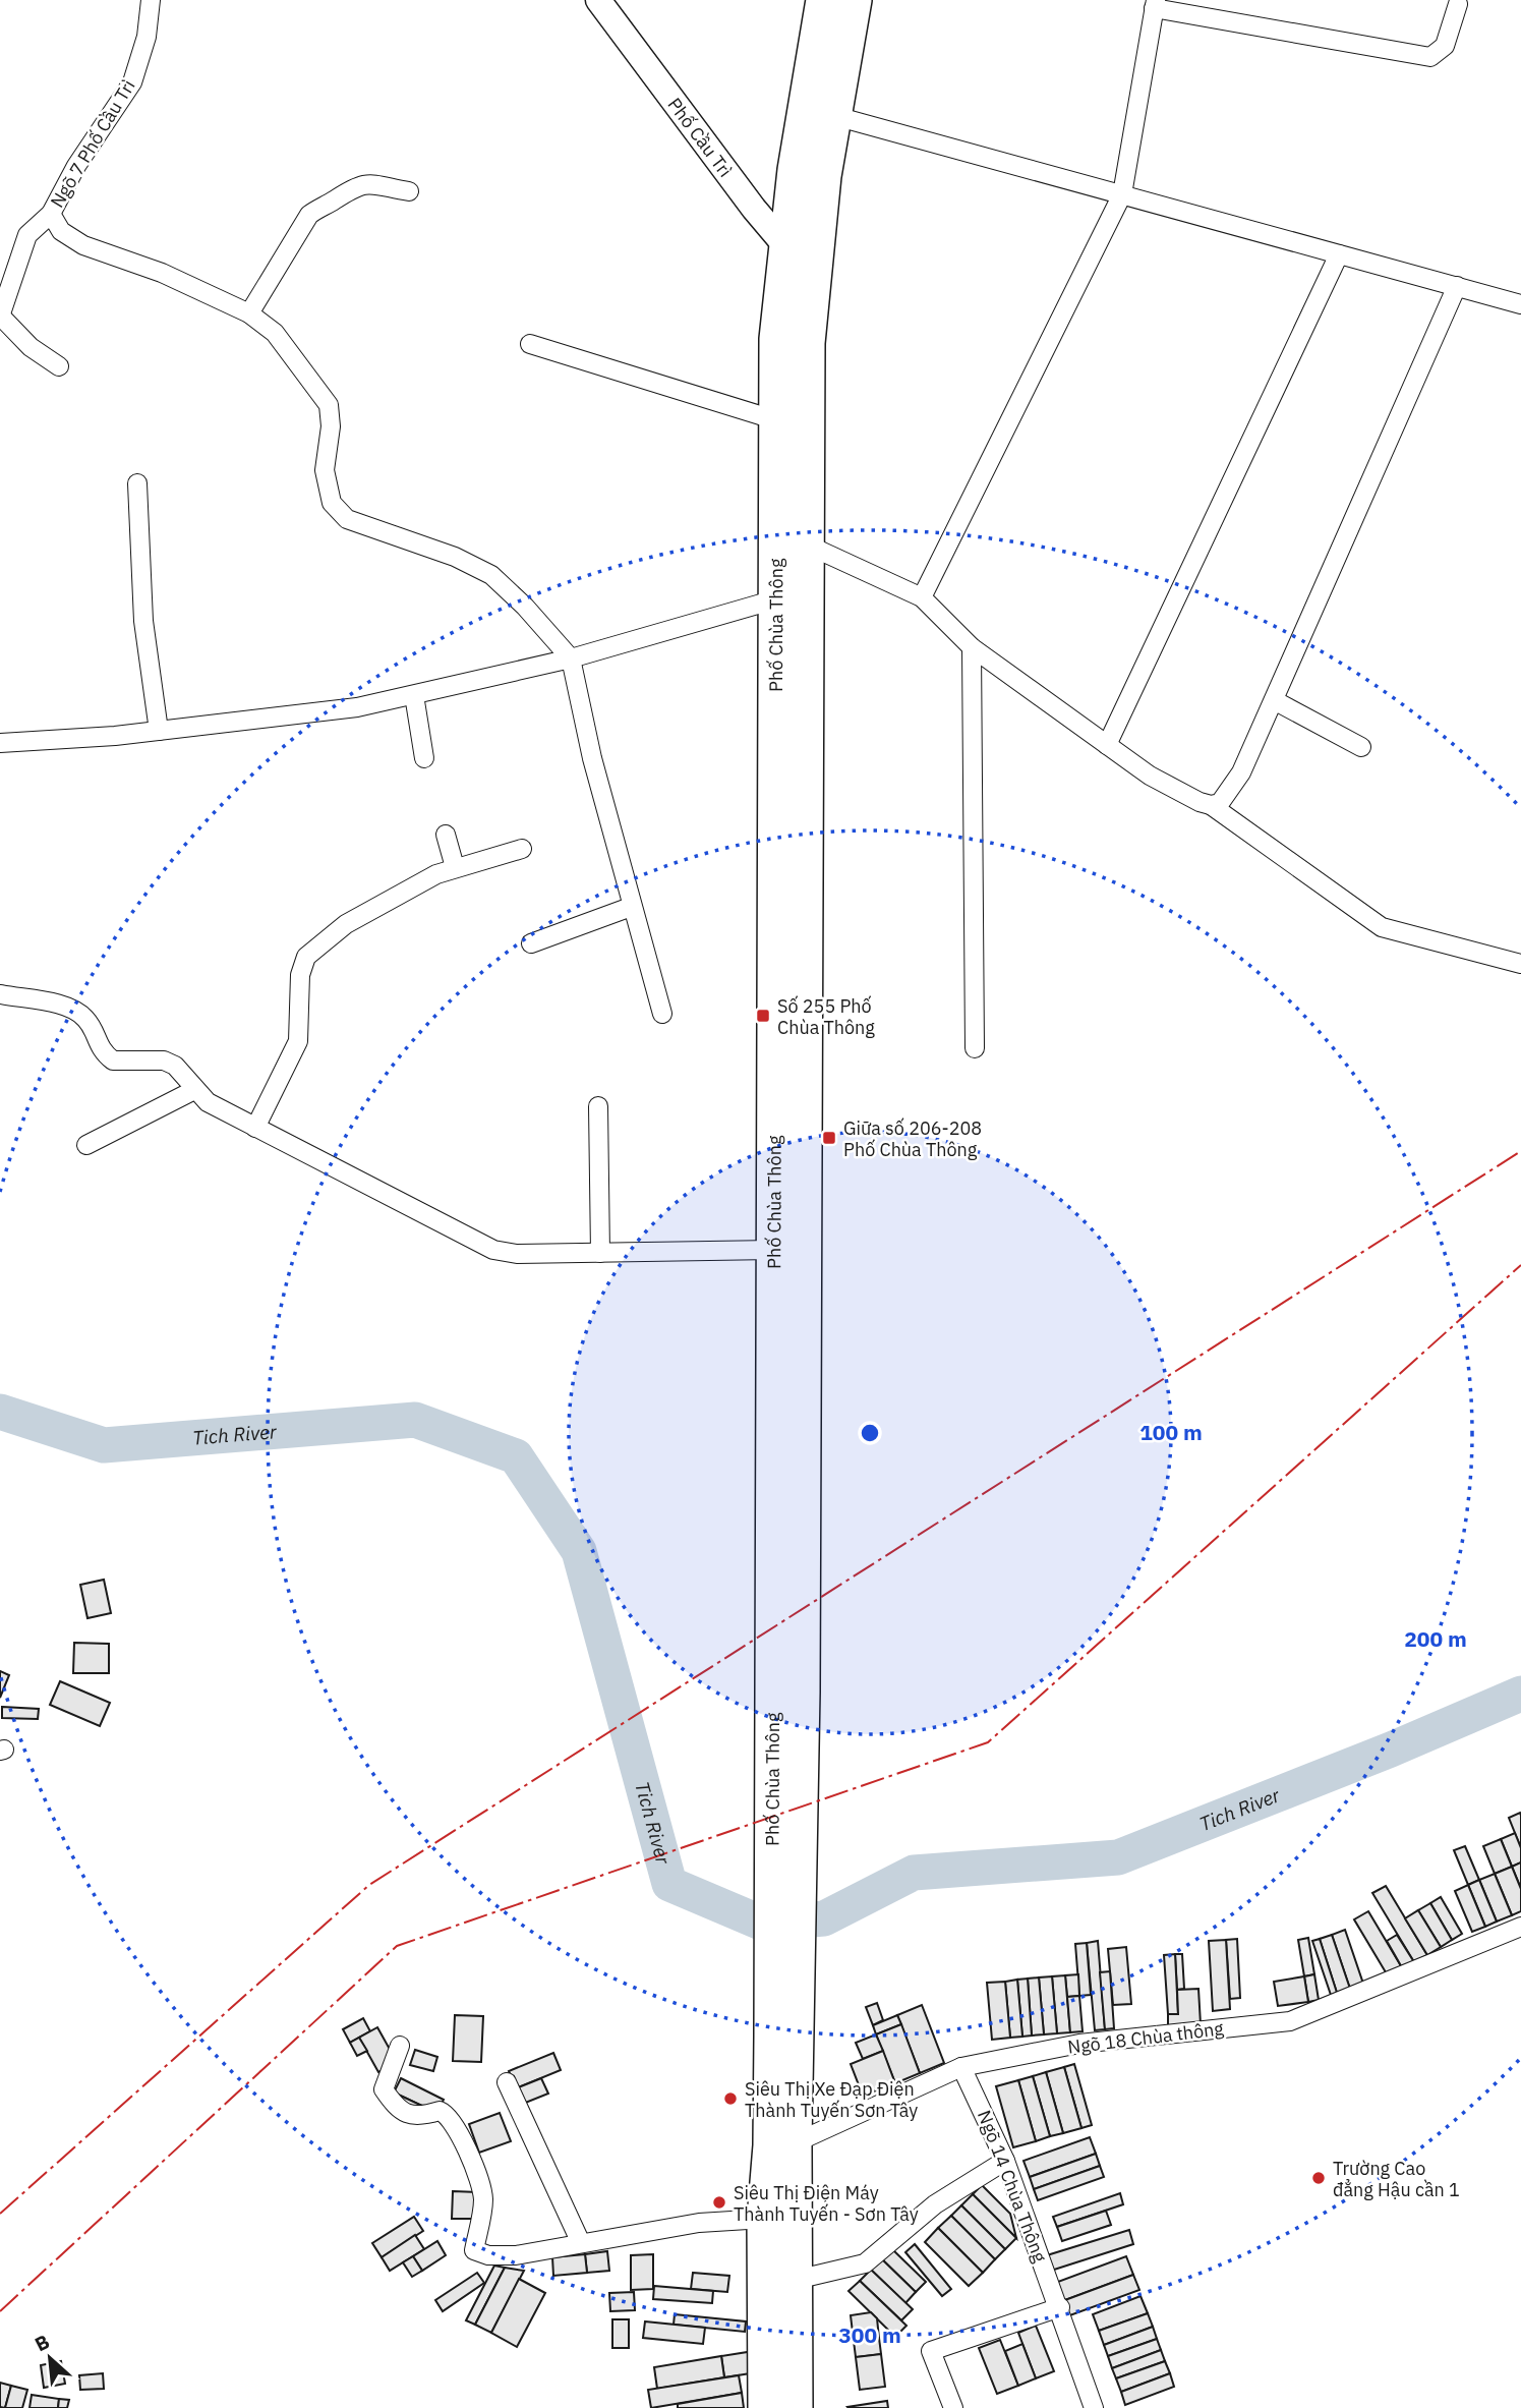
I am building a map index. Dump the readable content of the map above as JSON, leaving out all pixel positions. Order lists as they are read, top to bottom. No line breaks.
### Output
{"streets":{"highway":["Phố Chùa Thông"],"street":["Phố Cầu Trì","Ngõ 7 Phố Cầu Trì","Ngõ 18 Chùa thông","Ngõ 14 Chùa Thông"]},"crossings":[["Phố Cầu Trì","Phố Chùa Thông"],["Phố Chùa Thông","Ngõ 18 Chùa thông"],["Ngõ 18 Chùa thông","Ngõ 14 Chùa Thông"]],"water":["Tich River"],"places":{"transit":["Số 255 Phố Chùa Thông","Giữa số 206-208 Phố Chùa Thông"],"other":["Siêu Thị Xe Đạp Điện Thành Tuyến Sơn Tây","Trường Cao đẳng Hậu cần 1","Siêu Thị Điện Máy Thành Tuyến - Sơn Tây"]},"north":"top left","rings":["100 m","200 m","300 m"]}
